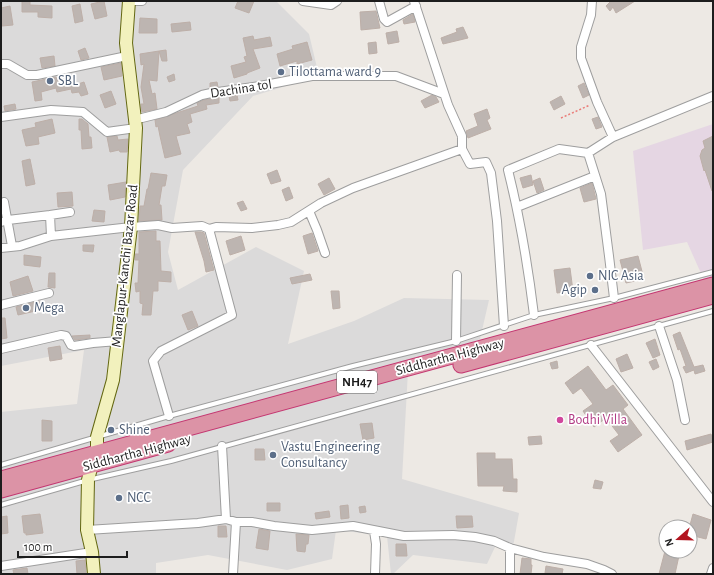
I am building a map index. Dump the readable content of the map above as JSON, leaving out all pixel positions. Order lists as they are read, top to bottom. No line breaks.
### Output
{"streets":{"highway":["Siddhartha Highway","NH47"],"street":["Dachina tol","Manglapur-Kanchi Bazar Road"]},"crossings":[["Dachina tol","Manglapur-Kanchi Bazar Road"],["Manglapur-Kanchi Bazar Road","Siddhartha Highway"]],"places":["Tilottama ward 9","SBL","NIC Asia","Agip","Mega","Bodhi Villa","Shine","Vastu Engineering Consultancy","NCC"],"scale_bar":"100 m","north":"left"}
